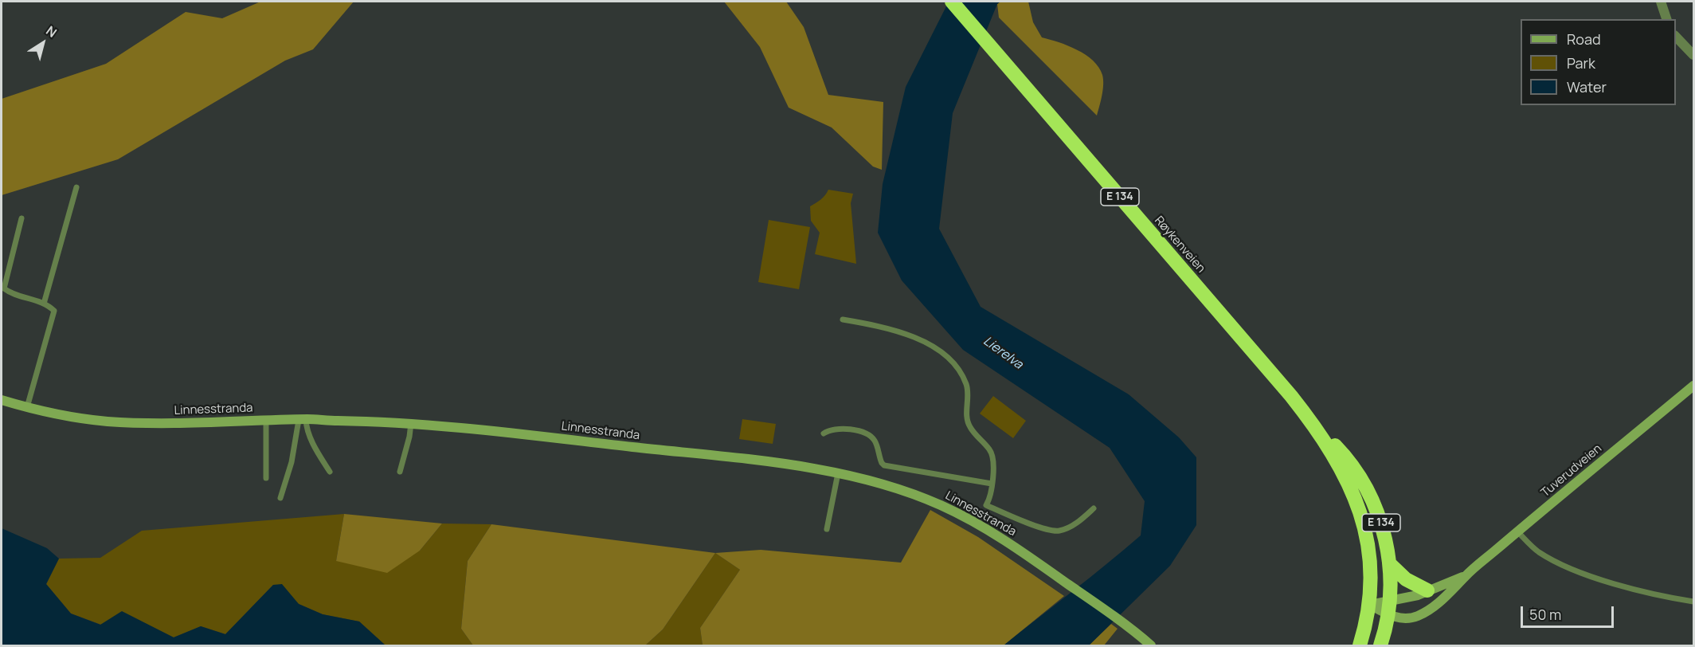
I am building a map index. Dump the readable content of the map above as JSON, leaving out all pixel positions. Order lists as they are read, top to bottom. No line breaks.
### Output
{"streets":{"highway":["E 134","Røykenveien"],"street":["Linnesstranda","Tuverudveien"]},"crossings":[["Røykenveien","Tuverudveien"]],"water":["Lierelva"],"legend":["Road","Park","Water"],"scale_bar":"50 m","north":"top right"}
